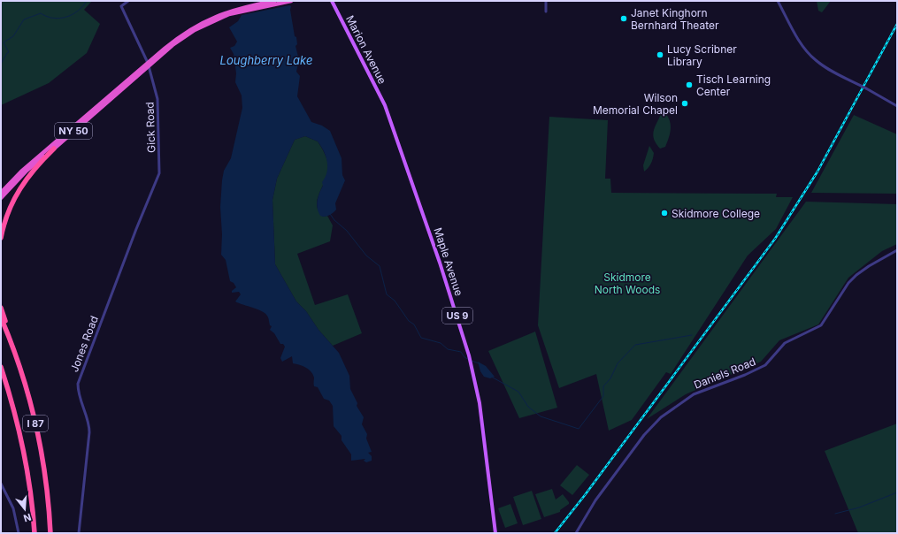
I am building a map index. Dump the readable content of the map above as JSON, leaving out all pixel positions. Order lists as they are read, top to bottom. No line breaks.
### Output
{"streets":{"highway":["NY 50","I 87"],"main road":["Marion Avenue","Maple Avenue","US 9"],"street":["Gick Road","Jones Road","Daniels Road"]},"crossings":[["Marion Avenue","Maple Avenue"],["Gick Road","NY 50"],["Gick Road","Jones Road"]],"water":["Loughberry Lake"],"parks":["Skidmore North Woods"],"places":["Janet Kinghorn Bernhard Theater","Lucy Scribner Library","Tisch Learning Center","Wilson Memorial Chapel","Skidmore College"],"north":"bottom"}
